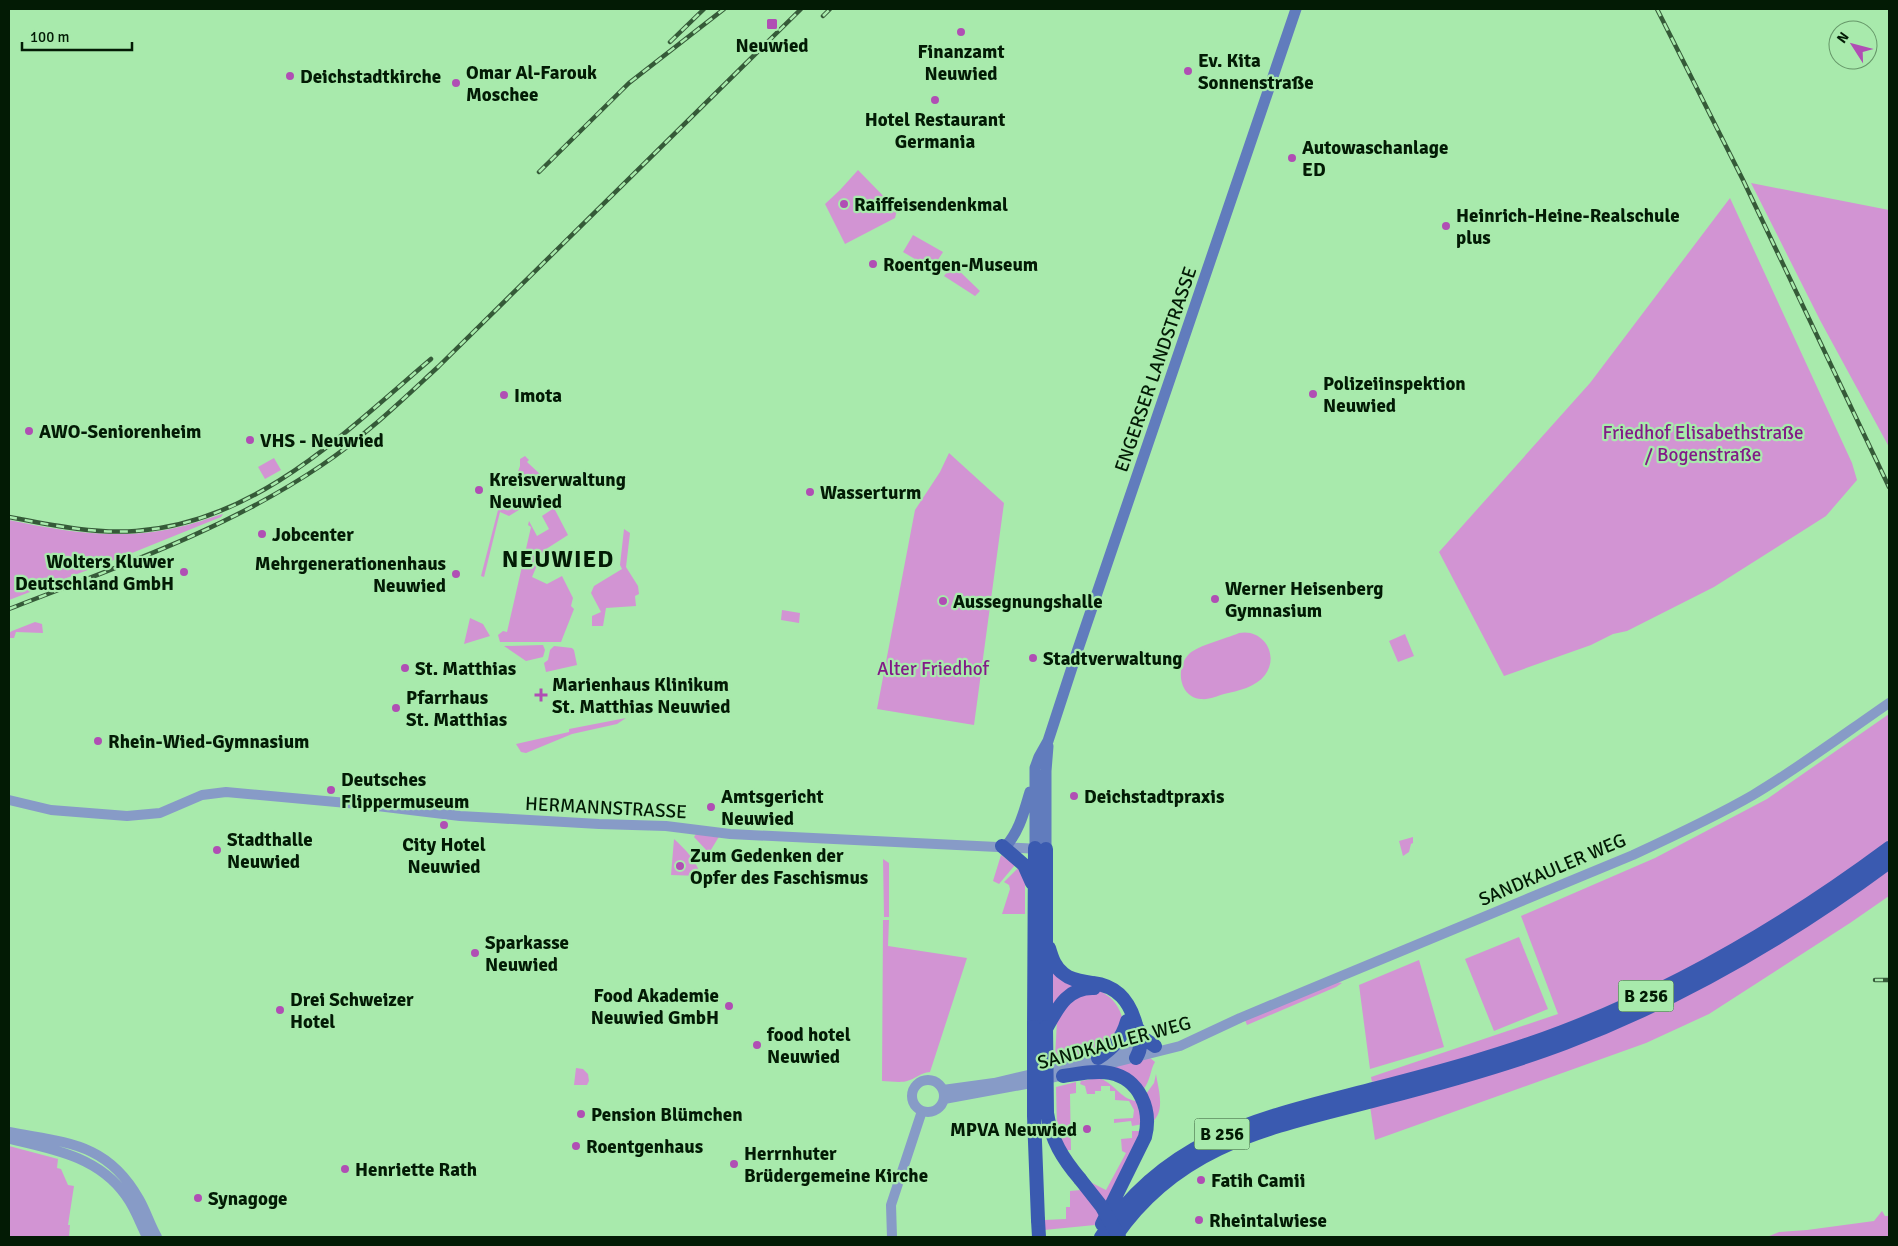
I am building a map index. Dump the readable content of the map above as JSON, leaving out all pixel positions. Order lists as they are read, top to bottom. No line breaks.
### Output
{"streets":{"highway":["B 256"],"main road":["ENGERSER LANDSTRASSE"],"street":["HERMANNSTRASSE","SANDKAULER WEG"]},"crossings":[["ENGERSER LANDSTRASSE","HERMANNSTRASSE"]],"districts":["NEUWIED"],"parks":["Friedhof Elisabethstraße / Bogenstraße","Alter Friedhof"],"places":{"transit":["Neuwied"],"other":["Finanzamt Neuwied","Ev. Kita Sonnenstraße","Deichstadtkirche","Omar Al-Farouk Moschee","Hotel Restaurant Germania","Autowaschanlage ED","Raiffeisendenkmal","Heinrich-Heine-Realschule plus","Roentgen-Museum","Polizeiinspektion Neuwied","Imota","AWO-Seniorenheim","VHS - Neuwied","Kreisverwaltung Neuwied","Wasserturm","Jobcenter","Wolters Kluwer Deutschland GmbH","Mehrgenerationenhaus Neuwied","Werner Heisenberg Gymnasium","Aussegnungshalle","Stadtverwaltung","St. Matthias","Pfarrhaus St. Matthias","Rhein-Wied-Gymnasium","Deutsches Flippermuseum","Deichstadtpraxis","Amtsgericht Neuwied","City Hotel Neuwied","Stadthalle Neuwied","Zum Gedenken der Opfer des Faschismus","Sparkasse Neuwied","Food Akademie Neuwied GmbH","Drei Schweizer Hotel","food hotel Neuwied","Pension Blümchen","MPVA Neuwied","Roentgenhaus","Herrnhuter Brüdergemeine Kirche","Henriette Rath","Fatih Camii","Synagoge","Rheintalwiese"],"health":["Marienhaus Klinikum St. Matthias Neuwied"]},"scale_bar":"100 m","north":"top left"}
